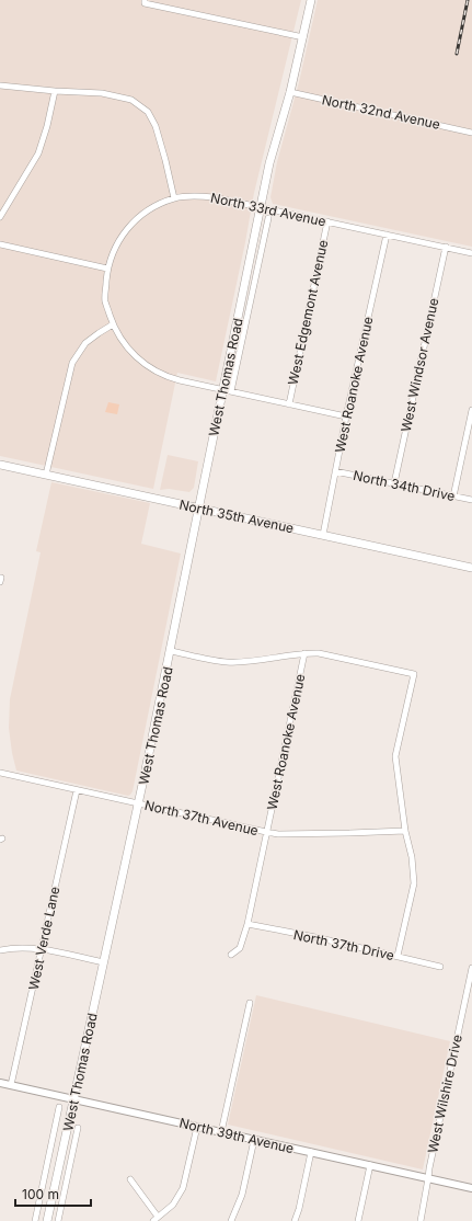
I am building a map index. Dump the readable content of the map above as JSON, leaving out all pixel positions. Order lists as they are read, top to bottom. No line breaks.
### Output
{"streets":{"main road":["West Thomas Road","North 35th Avenue"],"street":["North 32nd Avenue","North 33rd Avenue","West Edgemont Avenue","West Windsor Avenue","West Roanoke Avenue","North 34th Drive","North 37th Avenue","West Verde Lane","North 37th Drive","West Wilshire Drive","North 39th Avenue"]},"crossings":[["North 32nd Avenue","West Thomas Road"],["North 33rd Avenue","West Edgemont Avenue"],["North 33rd Avenue","West Windsor Avenue"],["North 33rd Avenue","West Thomas Road"],["North 33rd Avenue","West Roanoke Avenue"],["West Windsor Avenue","North 34th Drive"],["West Thomas Road","North 35th Avenue"],["West Thomas Road","North 37th Avenue"],["West Thomas Road","North 39th Avenue"],["West Roanoke Avenue","North 34th Drive"],["West Roanoke Avenue","North 35th Avenue"],["West Roanoke Avenue","North 37th Avenue"],["West Roanoke Avenue","North 37th Drive"],["North 37th Avenue","West Verde Lane"],["West Verde Lane","North 39th Avenue"],["West Wilshire Drive","North 39th Avenue"]],"scale_bar":"100 m"}
